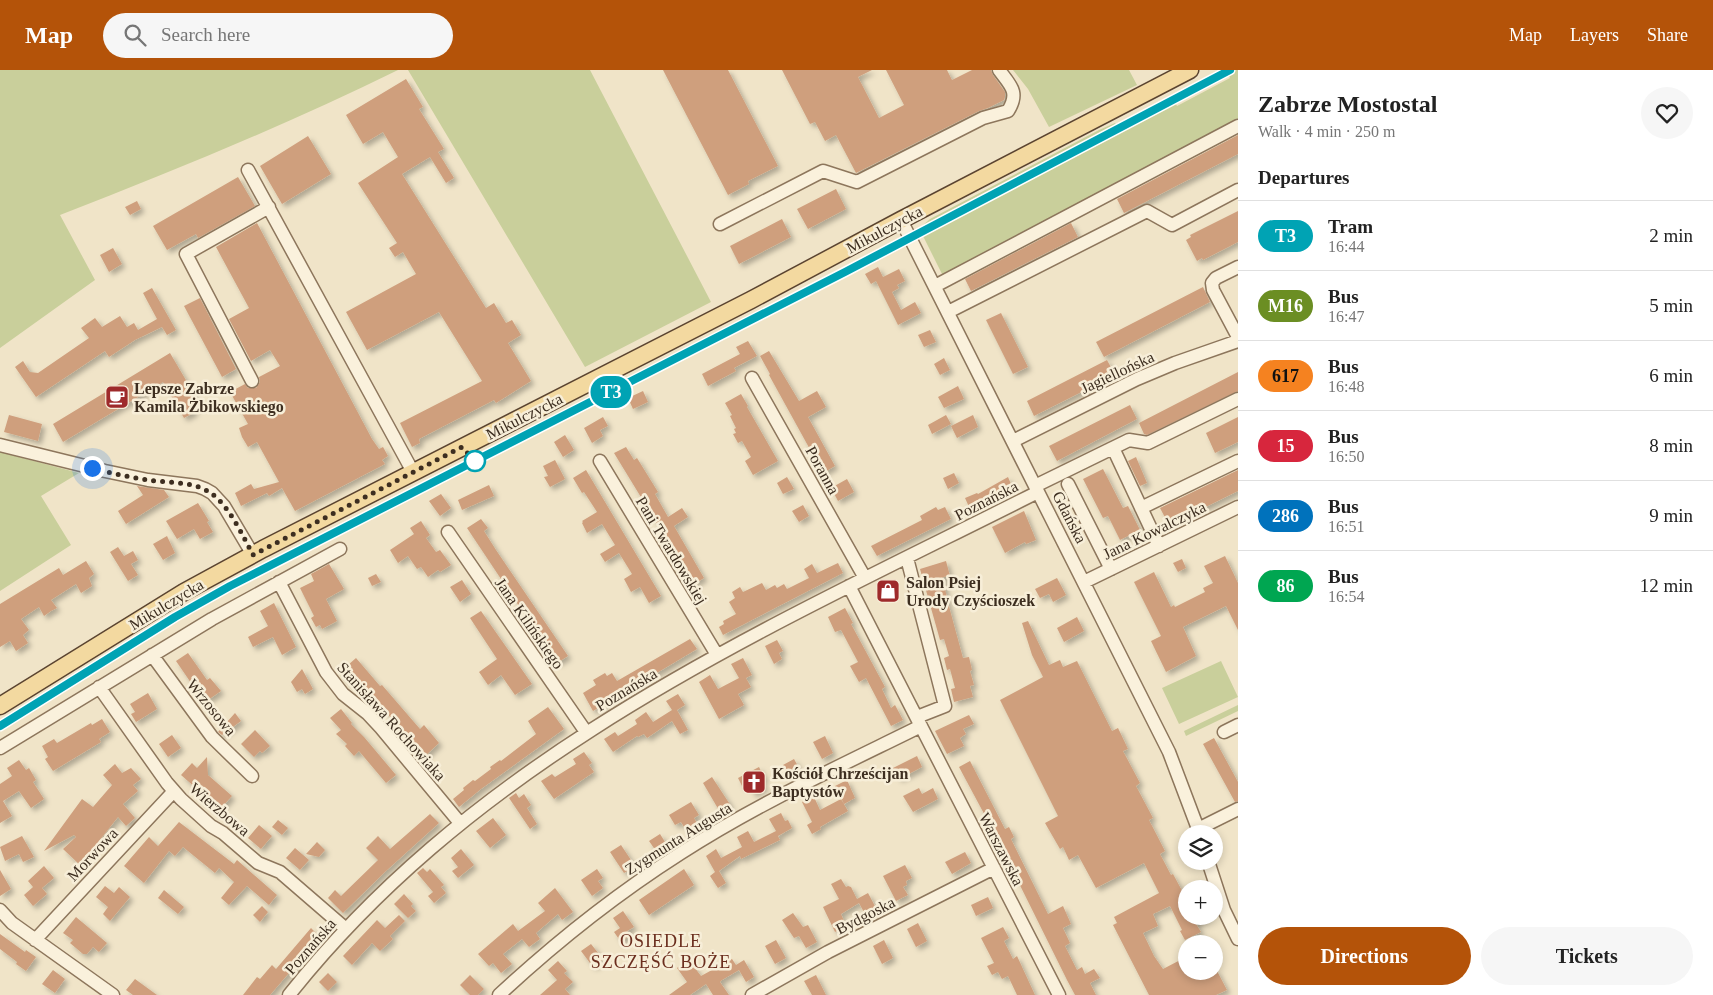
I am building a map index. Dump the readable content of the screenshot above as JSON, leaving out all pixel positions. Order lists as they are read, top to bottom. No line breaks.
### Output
{"streets":{"main road":["Mikulczycka"],"street":["Jagiellońska","Poranna","Poznańska","Gdańska","Jana Kowalczyka","Pani Twardowskiej","Jana Kilińskiego","Wrzosowa","Stanisława Rochowiaka","Wierzbowa","Zygmunta Augusta","Warszawska","Morwowa","Bydgoska"]},"crossings":[["Mikulczycka","Gdańska"],["Jagiellońska","Gdańska"],["Poranna","Poznańska"],["Poznańska","Gdańska"],["Poznańska","Pani Twardowskiej"],["Poznańska","Jana Kilińskiego"],["Poznańska","Stanisława Rochowiaka"],["Poznańska","Wierzbowa"],["Poznańska","Warszawska"],["Gdańska","Jana Kowalczyka"],["Wierzbowa","Morwowa"],["Zygmunta Augusta","Warszawska"],["Warszawska","Bydgoska"]],"districts":["OSIEDLE SZCZĘŚĆ BOŻE"],"places":{"cafe":["Lepsze Zabrze Kamila Żbikowskiego"],"shop":["Salon Psiej Urody Czyścioszek"],"church":["Kościół Chrześcijan Baptystów"]},"lines":["tram line T3"],"page":{"header":"Map","search":"Search here","nav":["Map","Layers","Share"],"on_map":"T3","heading":[["Zabrze Mostostal","Walk · 4 min · 250 m"],"Departures"],"list":[{"mark":"T3","name":"Tram","note":"16:44","value":"2 min"},{"mark":"M16","name":"Bus","note":"16:47","value":"5 min"},{"mark":"617","name":"Bus","note":"16:48","value":"6 min"},{"mark":"15","name":"Bus","note":"16:50","value":"8 min"},{"mark":"286","name":"Bus","note":"16:51","value":"9 min"},{"mark":"86","name":"Bus","note":"16:54","value":"12 min"}],"map_buttons":["+","−"],"buttons":["Directions","Tickets"]}}
